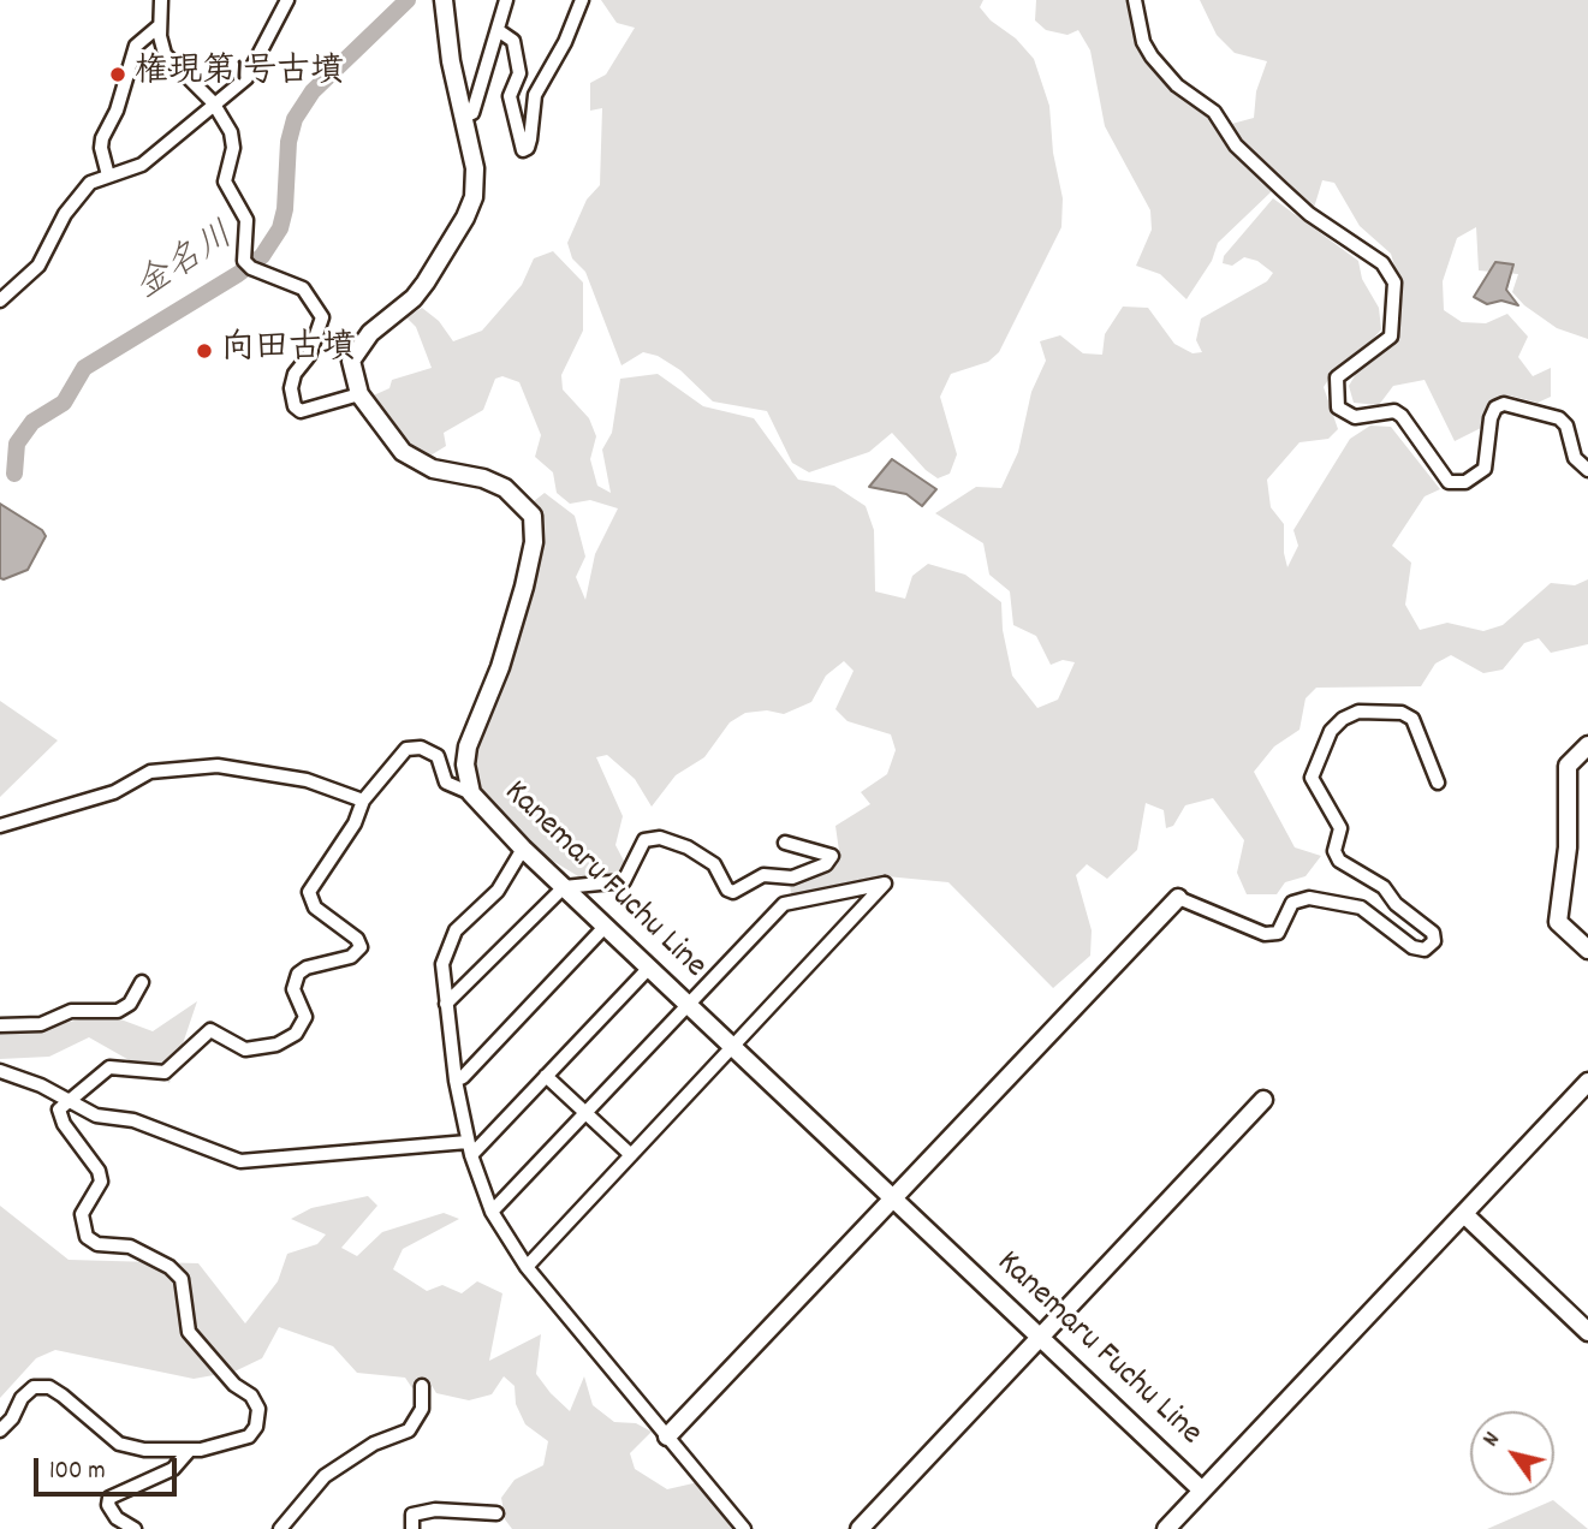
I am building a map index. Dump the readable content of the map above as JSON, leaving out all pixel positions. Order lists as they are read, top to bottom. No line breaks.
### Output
{"streets":{"street":["Kanemaru Fuchu Line"]},"water":["金名川"],"places":["権現第1号古墳","向田古墳"],"scale_bar":"100 m","north":"top left"}
